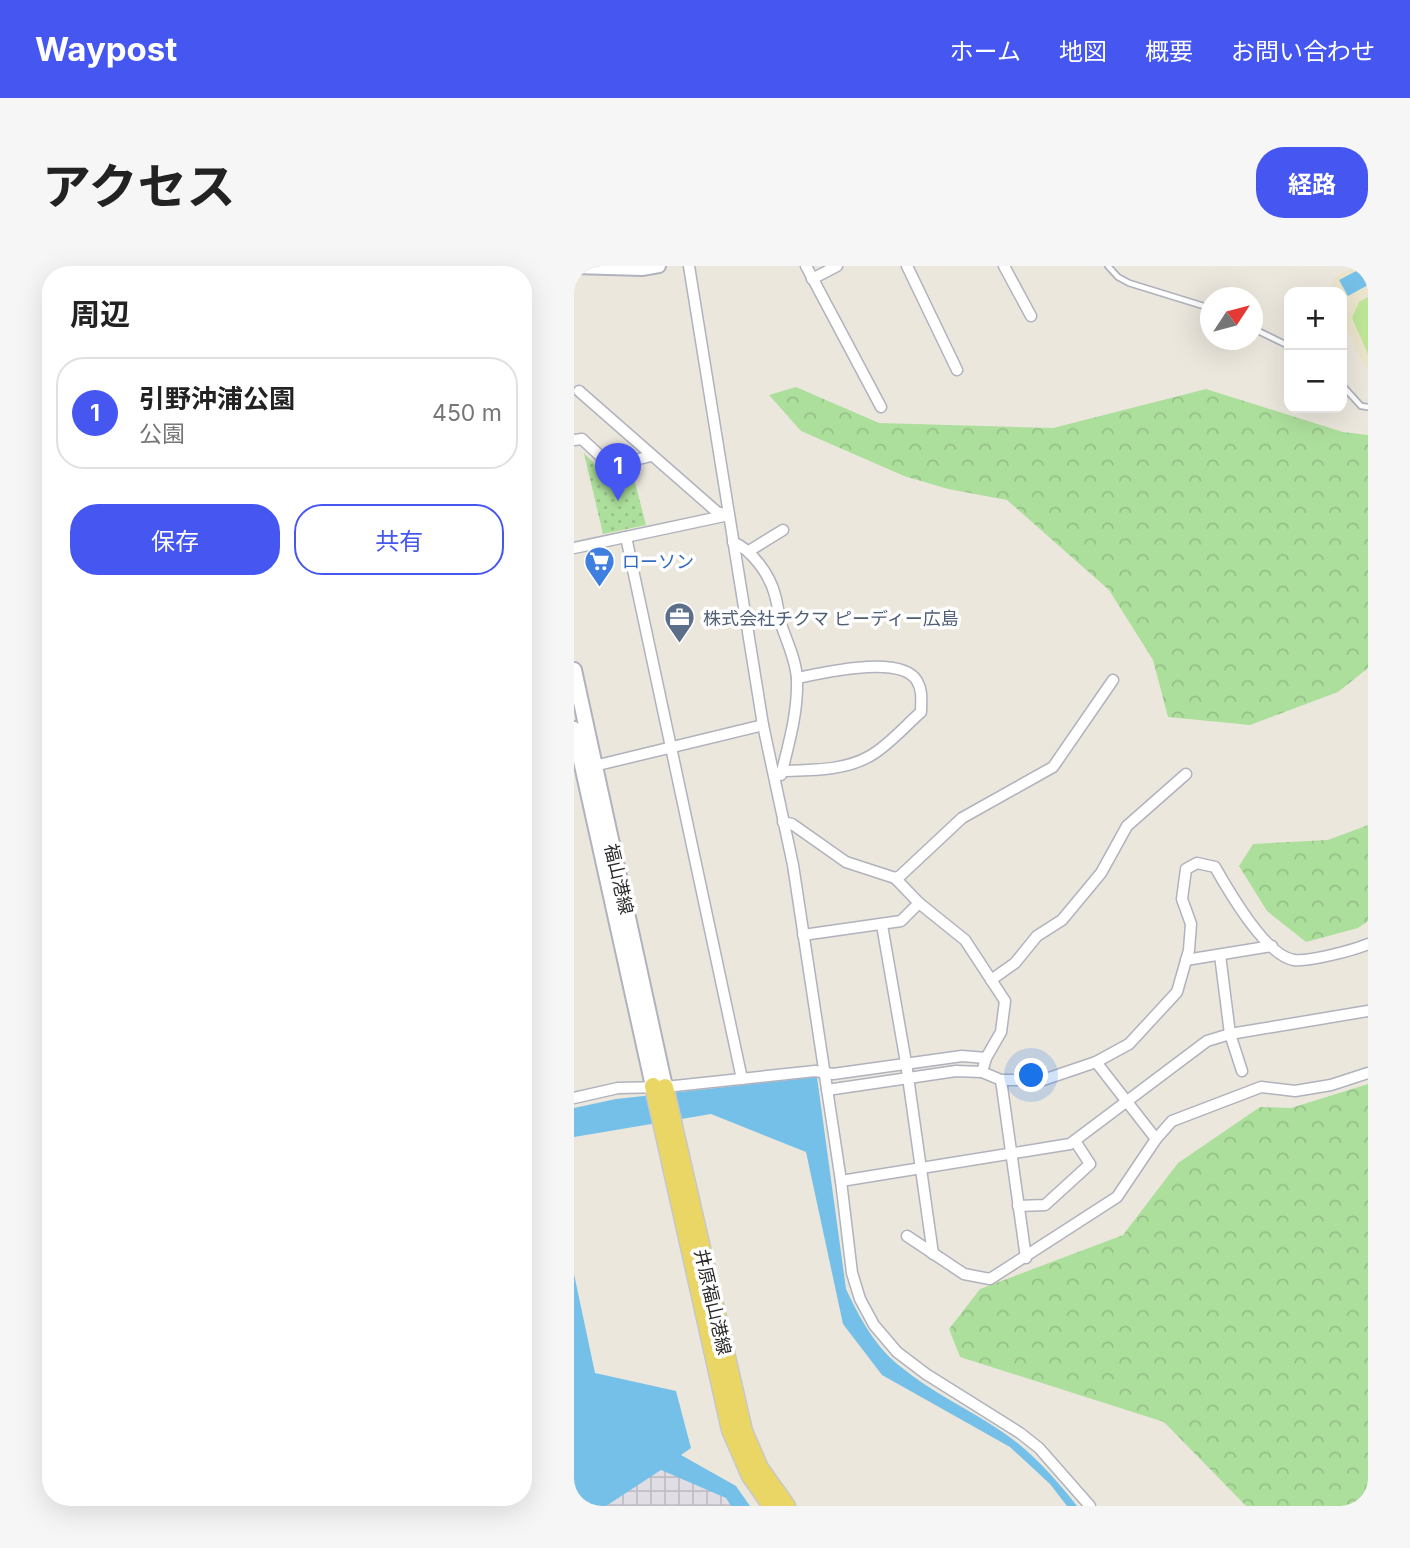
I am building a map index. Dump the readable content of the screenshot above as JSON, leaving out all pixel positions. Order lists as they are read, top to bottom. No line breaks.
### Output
{"streets":{"main road":["福山港線","井原福山港線"]},"crossings":[["福山港線","井原福山港線"]],"places":{"supermarket":["ローソン"],"office":["株式会社チクマ ピーディー広島"]},"north":"top right","page":{"header":"Waypost","nav":["ホーム","地図","概要","お問い合わせ"],"title":"アクセス","buttons":["経路",["保存","共有"]],"heading":"周辺","map_buttons":["+","−"],"list":[{"mark":"1","name":"引野沖浦公園","note":"公園","value":"450 m"}],"pins":"1"}}
